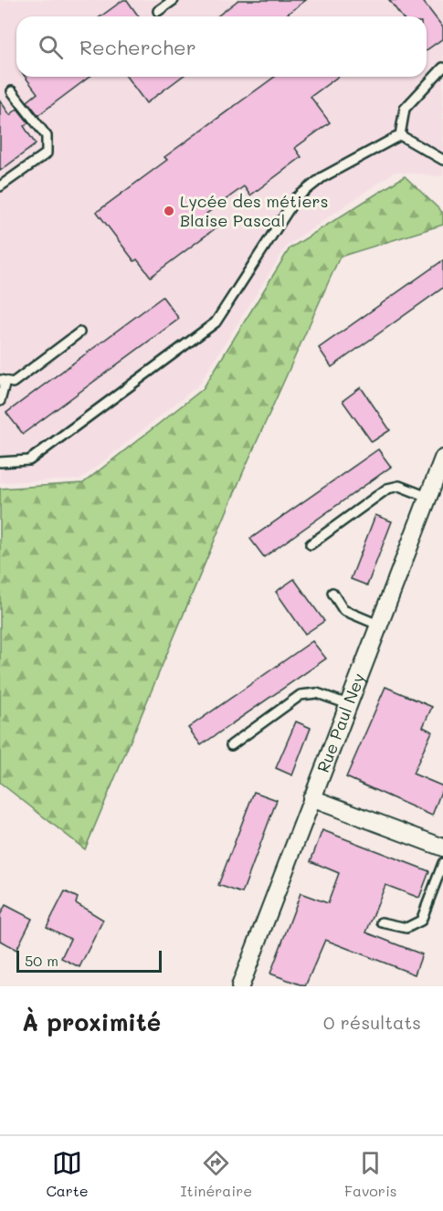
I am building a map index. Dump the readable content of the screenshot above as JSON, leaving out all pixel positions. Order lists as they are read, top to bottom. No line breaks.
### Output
{"streets":{"street":["Rue Paul Ney"]},"places":["Lycée des métiers Blaise Pascal"],"scale_bar":"50 m","page":{"search":"Rechercher","scale":"50 m","heading":["À proximité","0 résultats"],"nav":["Carte","Itinéraire","Favoris"]}}
